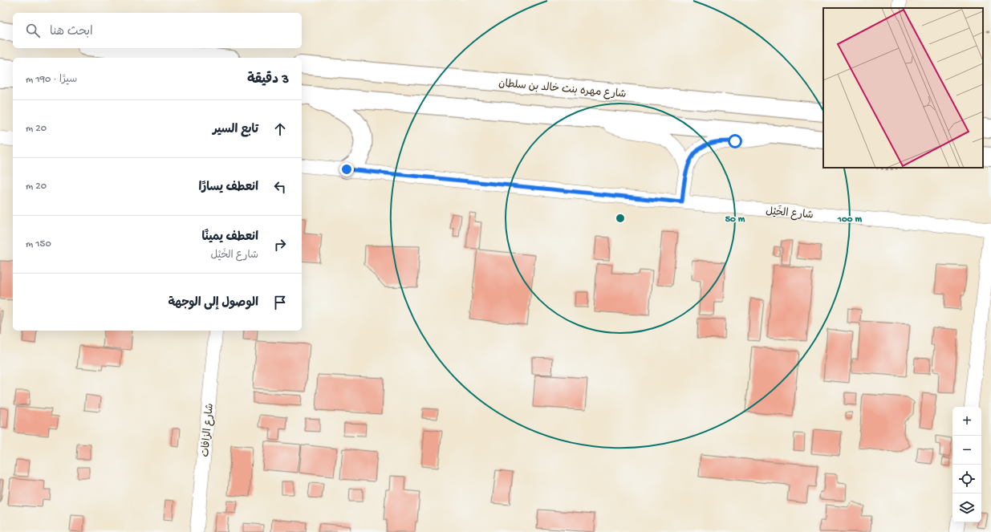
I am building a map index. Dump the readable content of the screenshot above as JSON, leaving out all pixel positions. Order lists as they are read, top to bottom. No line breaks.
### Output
{"streets":{"street":["شارع مهره بنت خالد بن سلطان","شارع الخَيْل","شارع الزافات"]},"page":{"search":"ابحث هنا","heading":["3 دقيقة","سيرًا · 190 m"],"list":[["تابع السير","20 m"],["انعطف يسارًا","20 m"],["انعطف يمينًا","شارع الخَيْل","150 m"],"الوصول إلى الوجهة"],"map_buttons":["+","−"]},"rings":["50 m","100 m"]}
